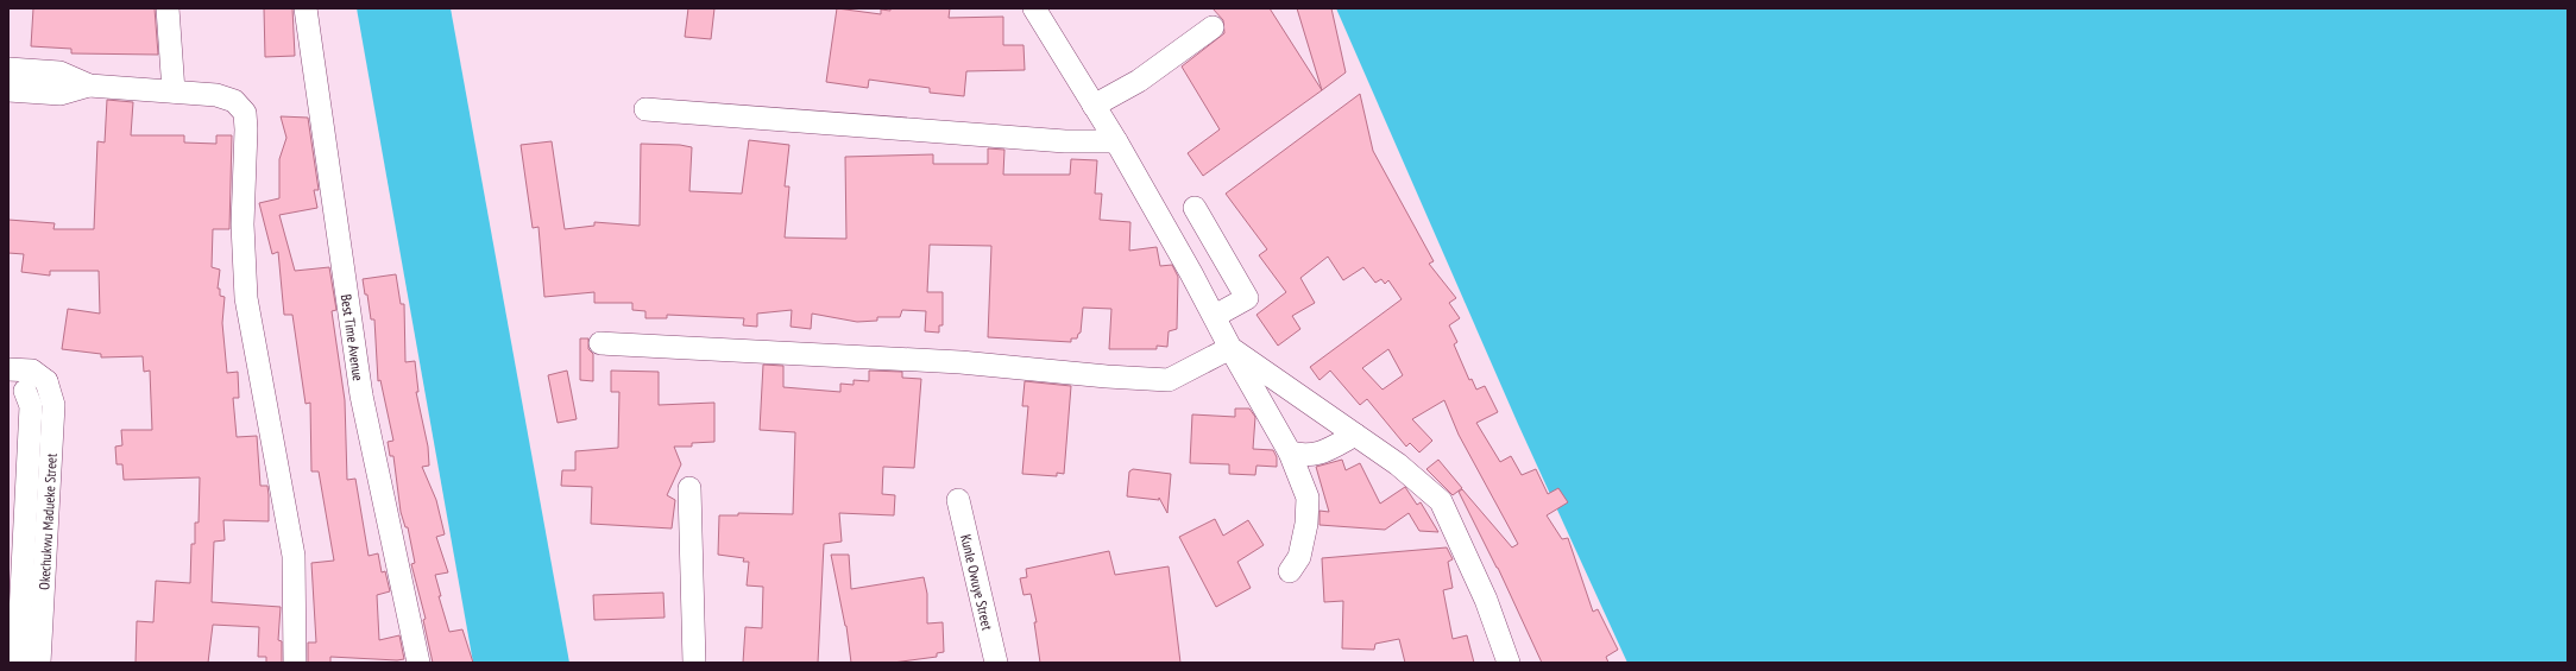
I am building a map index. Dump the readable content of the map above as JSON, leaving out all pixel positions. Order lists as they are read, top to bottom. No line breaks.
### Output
{"streets":{"street":["Best Time Avenue","Okechukwu Madueke Street","Kunle Owuye Street"]}}
